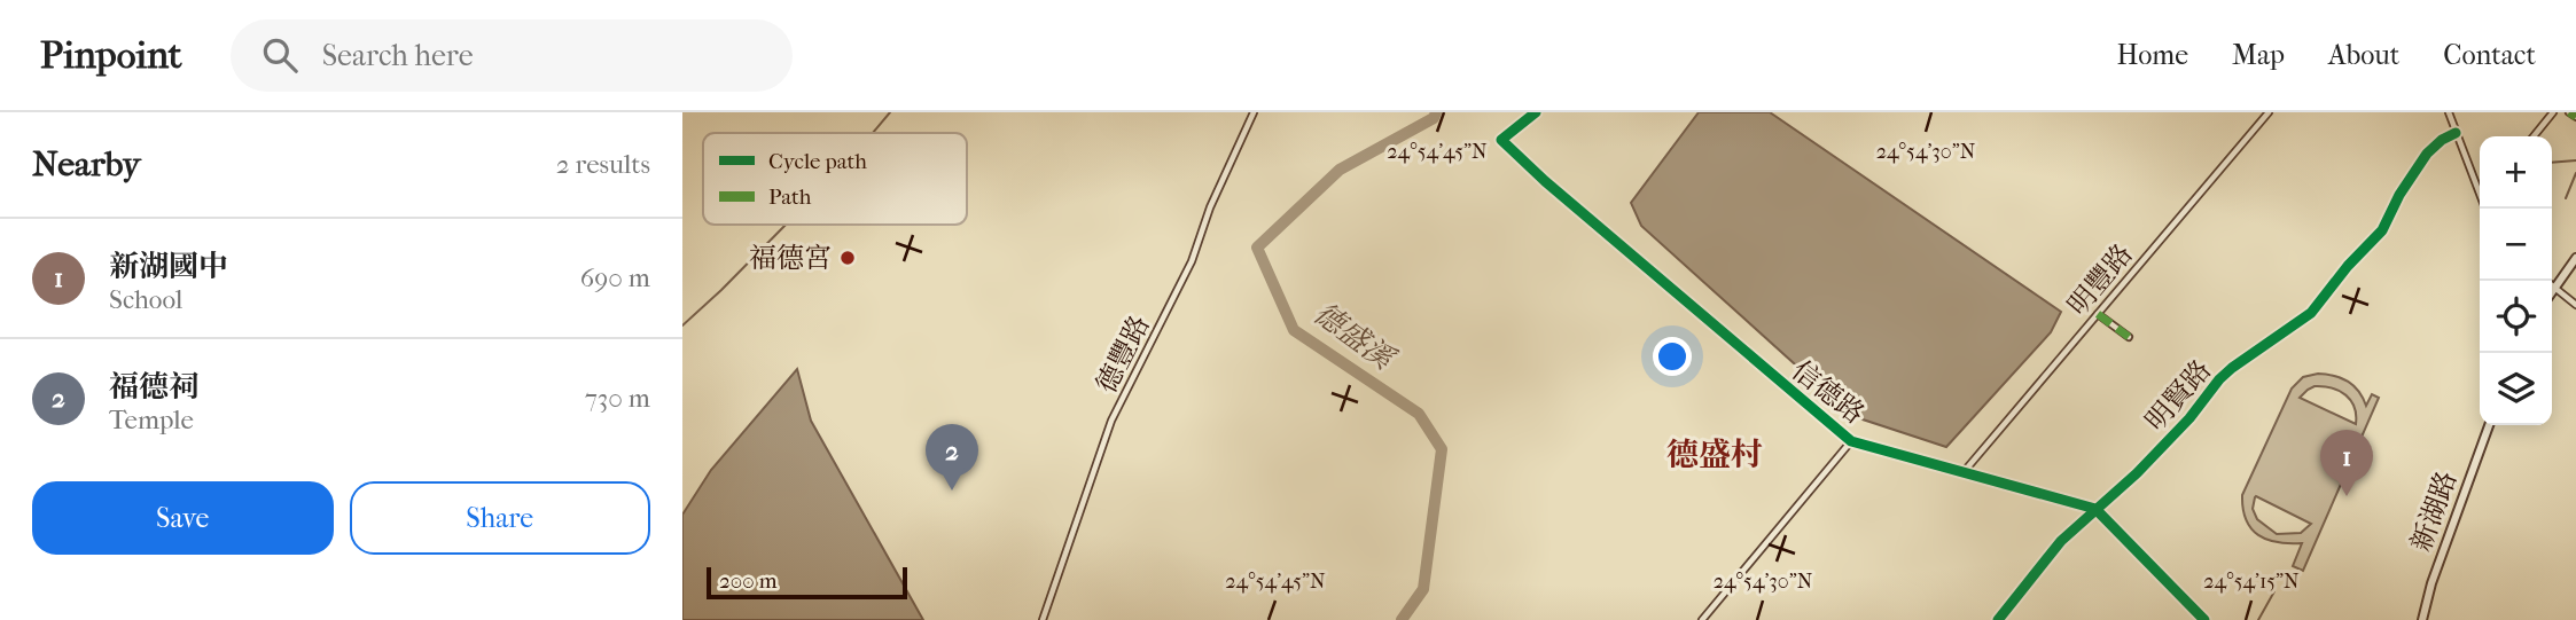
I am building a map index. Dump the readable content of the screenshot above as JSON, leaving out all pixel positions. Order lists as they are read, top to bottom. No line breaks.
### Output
{"streets":{"street":["明豐路","德豐路","信德路","明賢路","新湖路"]},"crossings":[["明豐路","信德路"],["信德路","明賢路"]],"districts":["德盛村"],"water":["德盛溪"],"places":["福德宮"],"legend":["Cycle path","Path"],"scale_bar":"200 m","page":{"header":"Pinpoint","search":"Search here","nav":["Home","Map","About","Contact"],"heading":["Nearby","2 results"],"map_buttons":["+","−"],"list":[{"mark":"1","name":"新湖國中","note":"School","value":"690 m"},{"mark":"2","name":"福德祠","note":"Temple","value":"730 m"}],"pins":["2","1"],"buttons":["Save","Share"],"scale":"200 m"},"coordinates":["24°54'45\"N","24°54'30\"N","24°54'15\"N"]}
